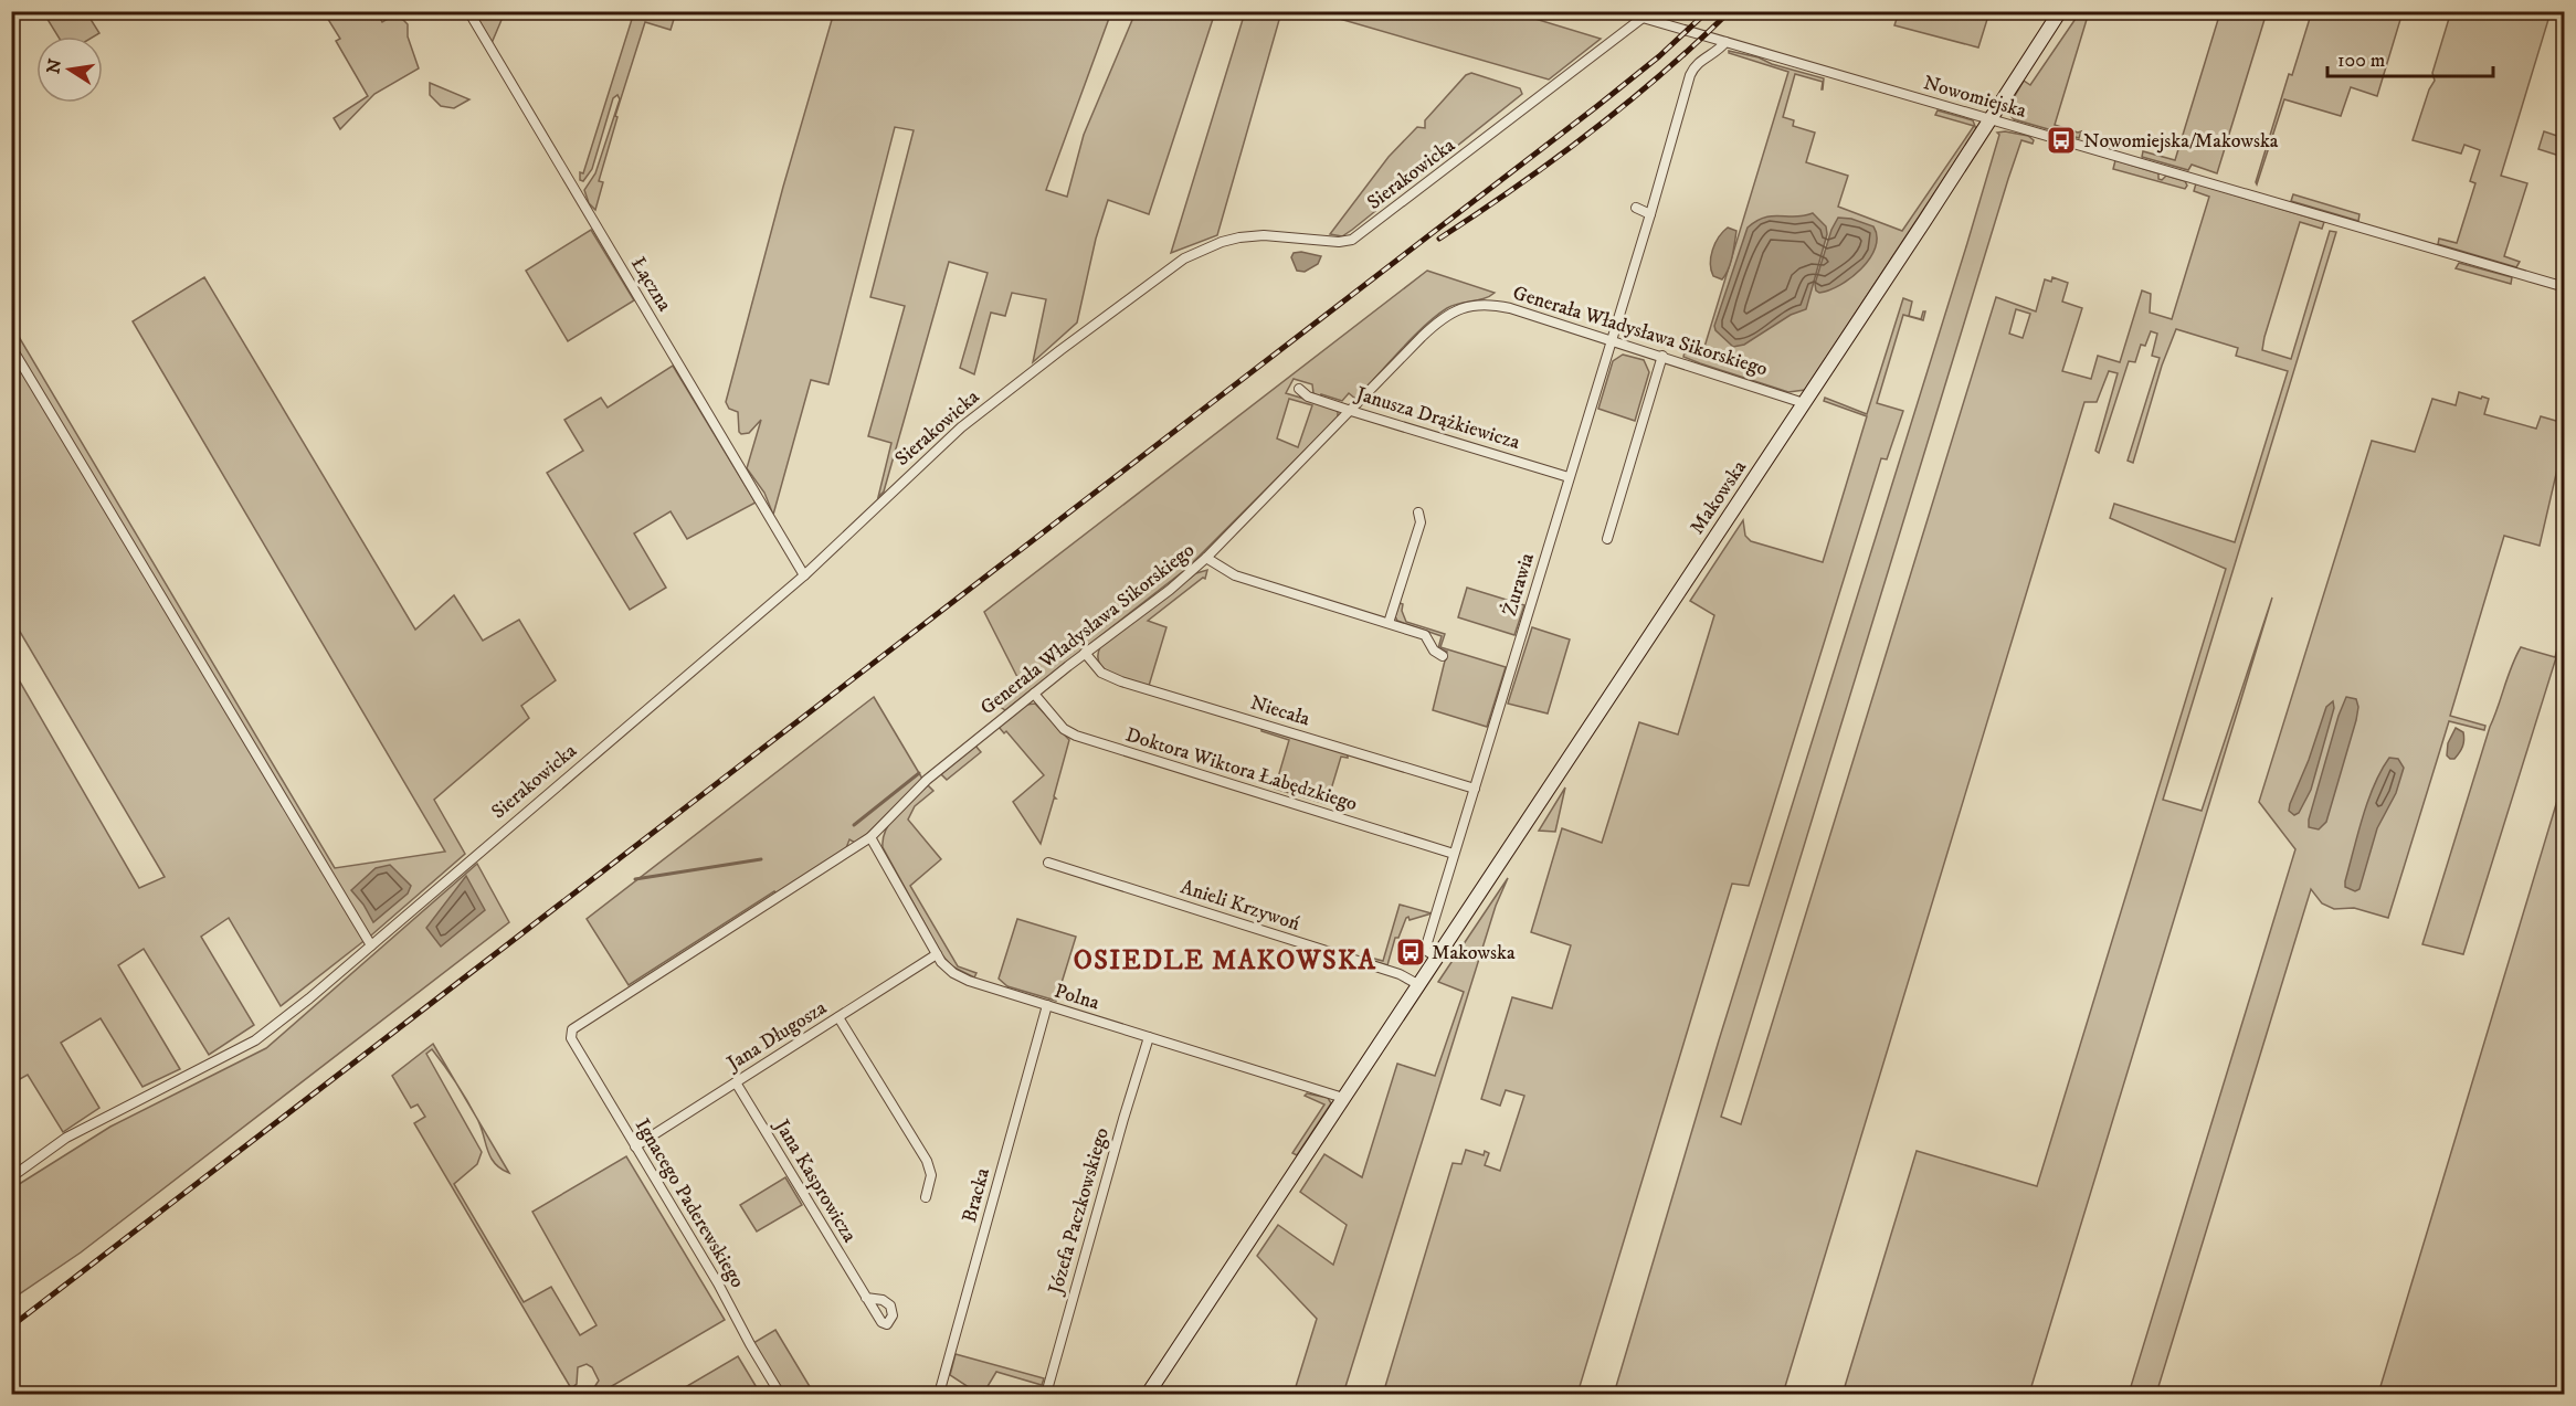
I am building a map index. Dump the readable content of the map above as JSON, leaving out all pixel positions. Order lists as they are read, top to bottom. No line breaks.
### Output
{"streets":{"street":["Nowomiejska","Sierakowicka","Łączna","Generała Władysława Sikorskiego","Janusza Drążkiewicza","Makowska","Żurawia","Niecała","Doktora Wiktora Łabędzkiego","Anieli Krzywoń","Polna","Jana Długosza","Jana Kasprowicza","Bracka","Ignacego Paderewskiego","Józefa Paczkowskiego"]},"crossings":[["Nowomiejska","Sierakowicka"],["Nowomiejska","Makowska"],["Nowomiejska","Żurawia"],["Sierakowicka","Łączna"],["Generała Władysława Sikorskiego","Janusza Drążkiewicza"],["Generała Władysława Sikorskiego","Makowska"],["Generała Władysława Sikorskiego","Żurawia"],["Generała Władysława Sikorskiego","Niecała"],["Generała Władysława Sikorskiego","Doktora Wiktora Łabędzkiego"],["Generała Władysława Sikorskiego","Polna"],["Generała Władysława Sikorskiego","Ignacego Paderewskiego"],["Janusza Drążkiewicza","Żurawia"],["Makowska","Żurawia"],["Makowska","Anieli Krzywoń"],["Makowska","Polna"],["Żurawia","Niecała"],["Żurawia","Doktora Wiktora Łabędzkiego"],["Polna","Jana Długosza"],["Polna","Bracka"],["Polna","Józefa Paczkowskiego"],["Jana Długosza","Jana Kasprowicza"],["Jana Długosza","Ignacego Paderewskiego"]],"districts":["OSIEDLE MAKOWSKA"],"places":{"bus stop":["Nowomiejska/Makowska","Makowska"]},"scale_bar":"100 m","north":"left"}
